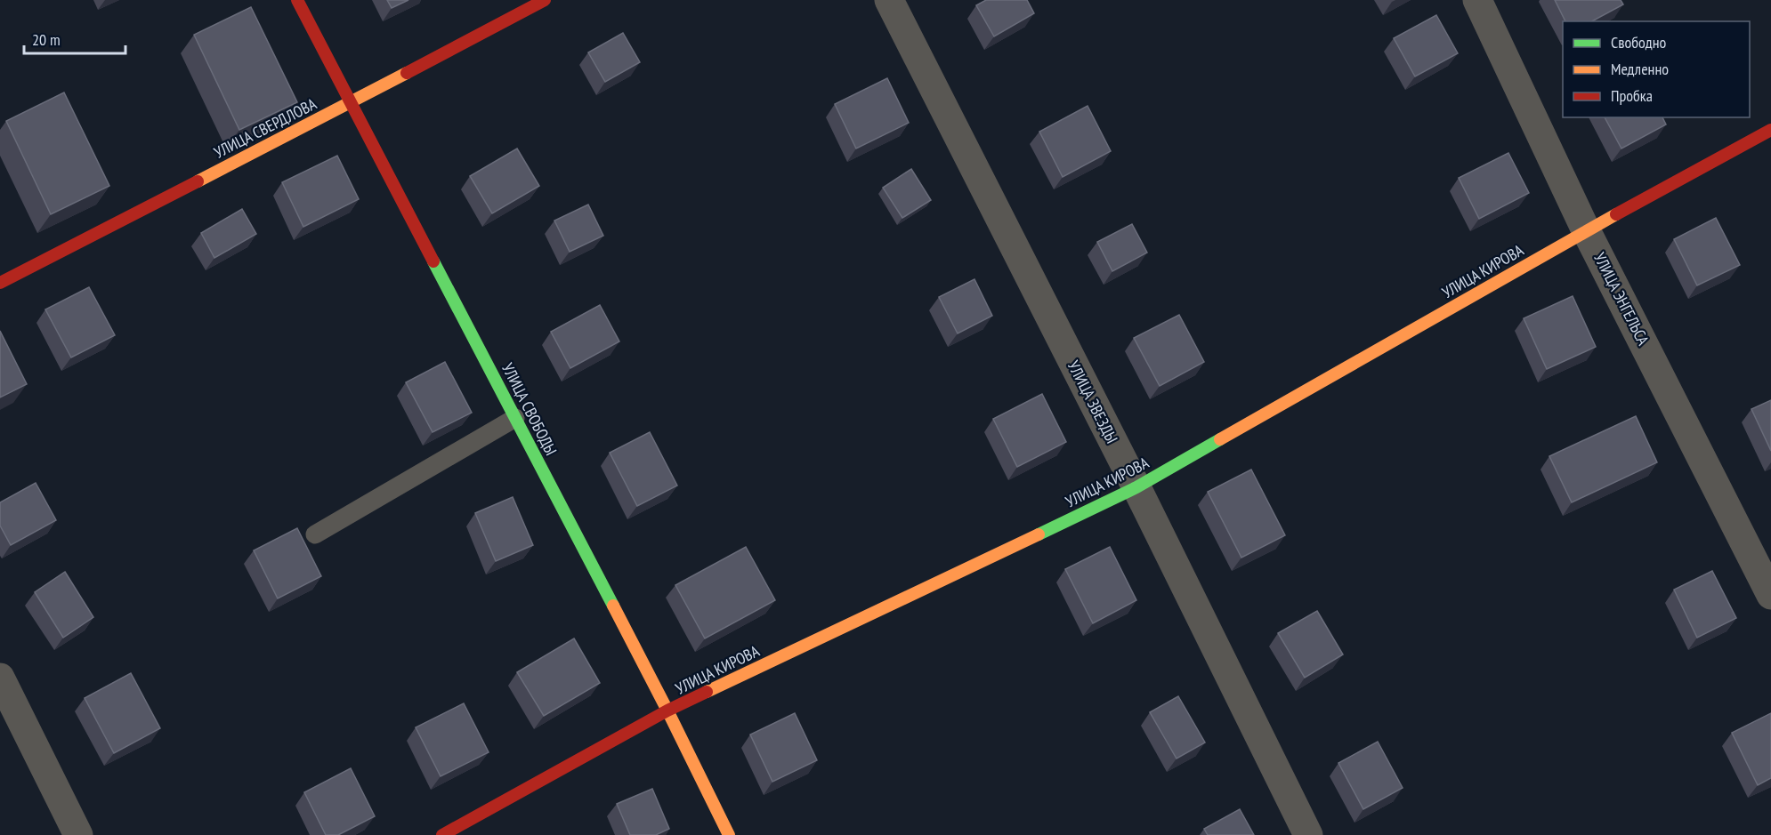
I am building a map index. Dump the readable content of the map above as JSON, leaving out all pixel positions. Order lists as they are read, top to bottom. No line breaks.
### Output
{"streets":{"street":["УЛИЦА СВЕРДЛОВА","УЛИЦА КИРОВА","УЛИЦА ЭНГЕЛЬСА","УЛИЦА ЗВЕЗДЫ","УЛИЦА СВОБОДЫ"]},"crossings":[["УЛИЦА СВЕРДЛОВА","УЛИЦА СВОБОДЫ"],["УЛИЦА КИРОВА","УЛИЦА ЭНГЕЛЬСА"],["УЛИЦА КИРОВА","УЛИЦА ЗВЕЗДЫ"],["УЛИЦА КИРОВА","УЛИЦА СВОБОДЫ"]],"legend":["Свободно","Медленно","Пробка"],"scale_bar":"20 m"}
